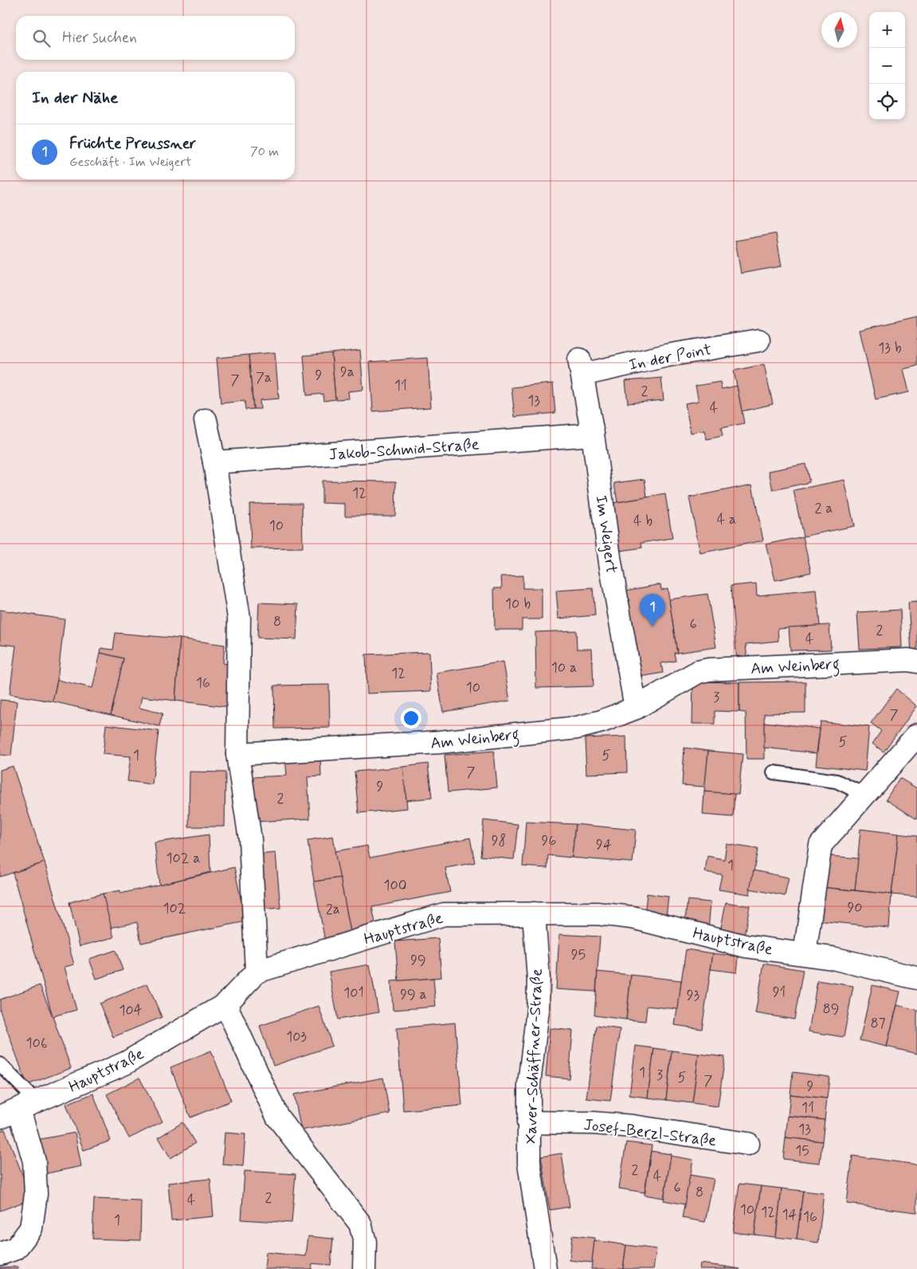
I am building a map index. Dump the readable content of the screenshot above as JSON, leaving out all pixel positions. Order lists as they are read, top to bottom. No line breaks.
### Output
{"streets":{"street":["In der Point","Jakob-Schmid-Straße","Im Weigert","Am Weinberg","Hauptstraße","Xaver-Schäffner-Straße","Josef-Berzl-Straße"]},"crossings":[["In der Point","Im Weigert"],["Jakob-Schmid-Straße","Im Weigert"],["Im Weigert","Am Weinberg"],["Hauptstraße","Xaver-Schäffner-Straße"],["Xaver-Schäffner-Straße","Josef-Berzl-Straße"]],"house_numbers":["13 b","9a","9","7a","7","11","2","13","4","12","2 a","4 a","4 b","10","10 b","8","6","2","4","10 a","12","16","10","3","7","5","1","5","7","9","2","98","96","94","102 a","1","100","90","102","2a","95","99","91","101","99 a","93","89","104","87","103","106","1","3","5","7","9","11","13","15","2","4","6","8","2","4","10","12","14","16","1"],"north":"top","page":{"map_buttons":["+","−"],"search":"Hier suchen","heading":"In der Nähe","list":[{"mark":"1","name":"Früchte Preussner","note":"Geschäft · Im Weigert","value":"70 m"}],"pins":"1"}}
